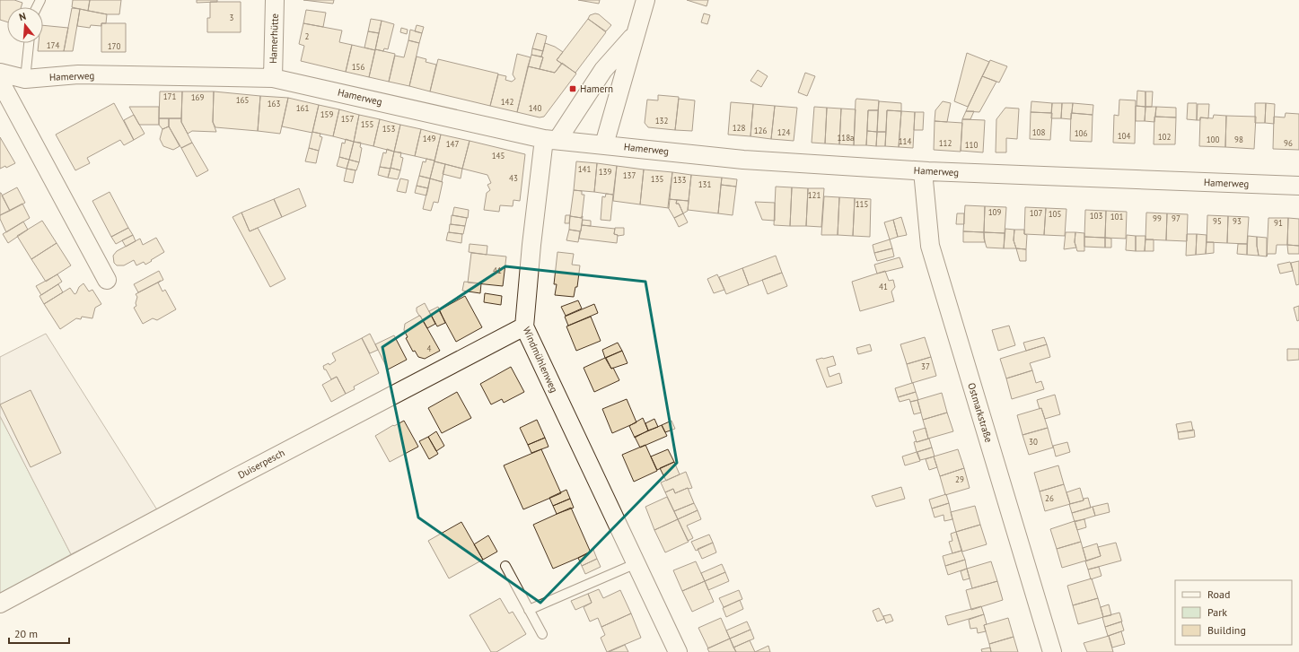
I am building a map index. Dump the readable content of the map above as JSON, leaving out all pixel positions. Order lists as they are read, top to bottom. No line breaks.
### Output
{"streets":{"street":["Hamerhütte","Hamerweg","Windmühlenweg","Ostmarkstraße","Duiserpesch"]},"crossings":[["Hamerhütte","Hamerweg"],["Hamerweg","Windmühlenweg"],["Hamerweg","Ostmarkstraße"],["Windmühlenweg","Duiserpesch"]],"places":{"transit":["Hamern"]},"house_numbers":["3","2","174","170","156","171","169","165","142","163","161","140","159","157","132","155","128","153","126","124","108","106","104","102","118a","149","100","98","114","112","96","147","110","145","141","139","137","43","135","133","131","121","115","109","107","105","103","101","99","97","95","93","91","41","41","4","37","30","29","26"],"legend":["Road","Park","Building"],"scale_bar":"20 m","north":"top"}
